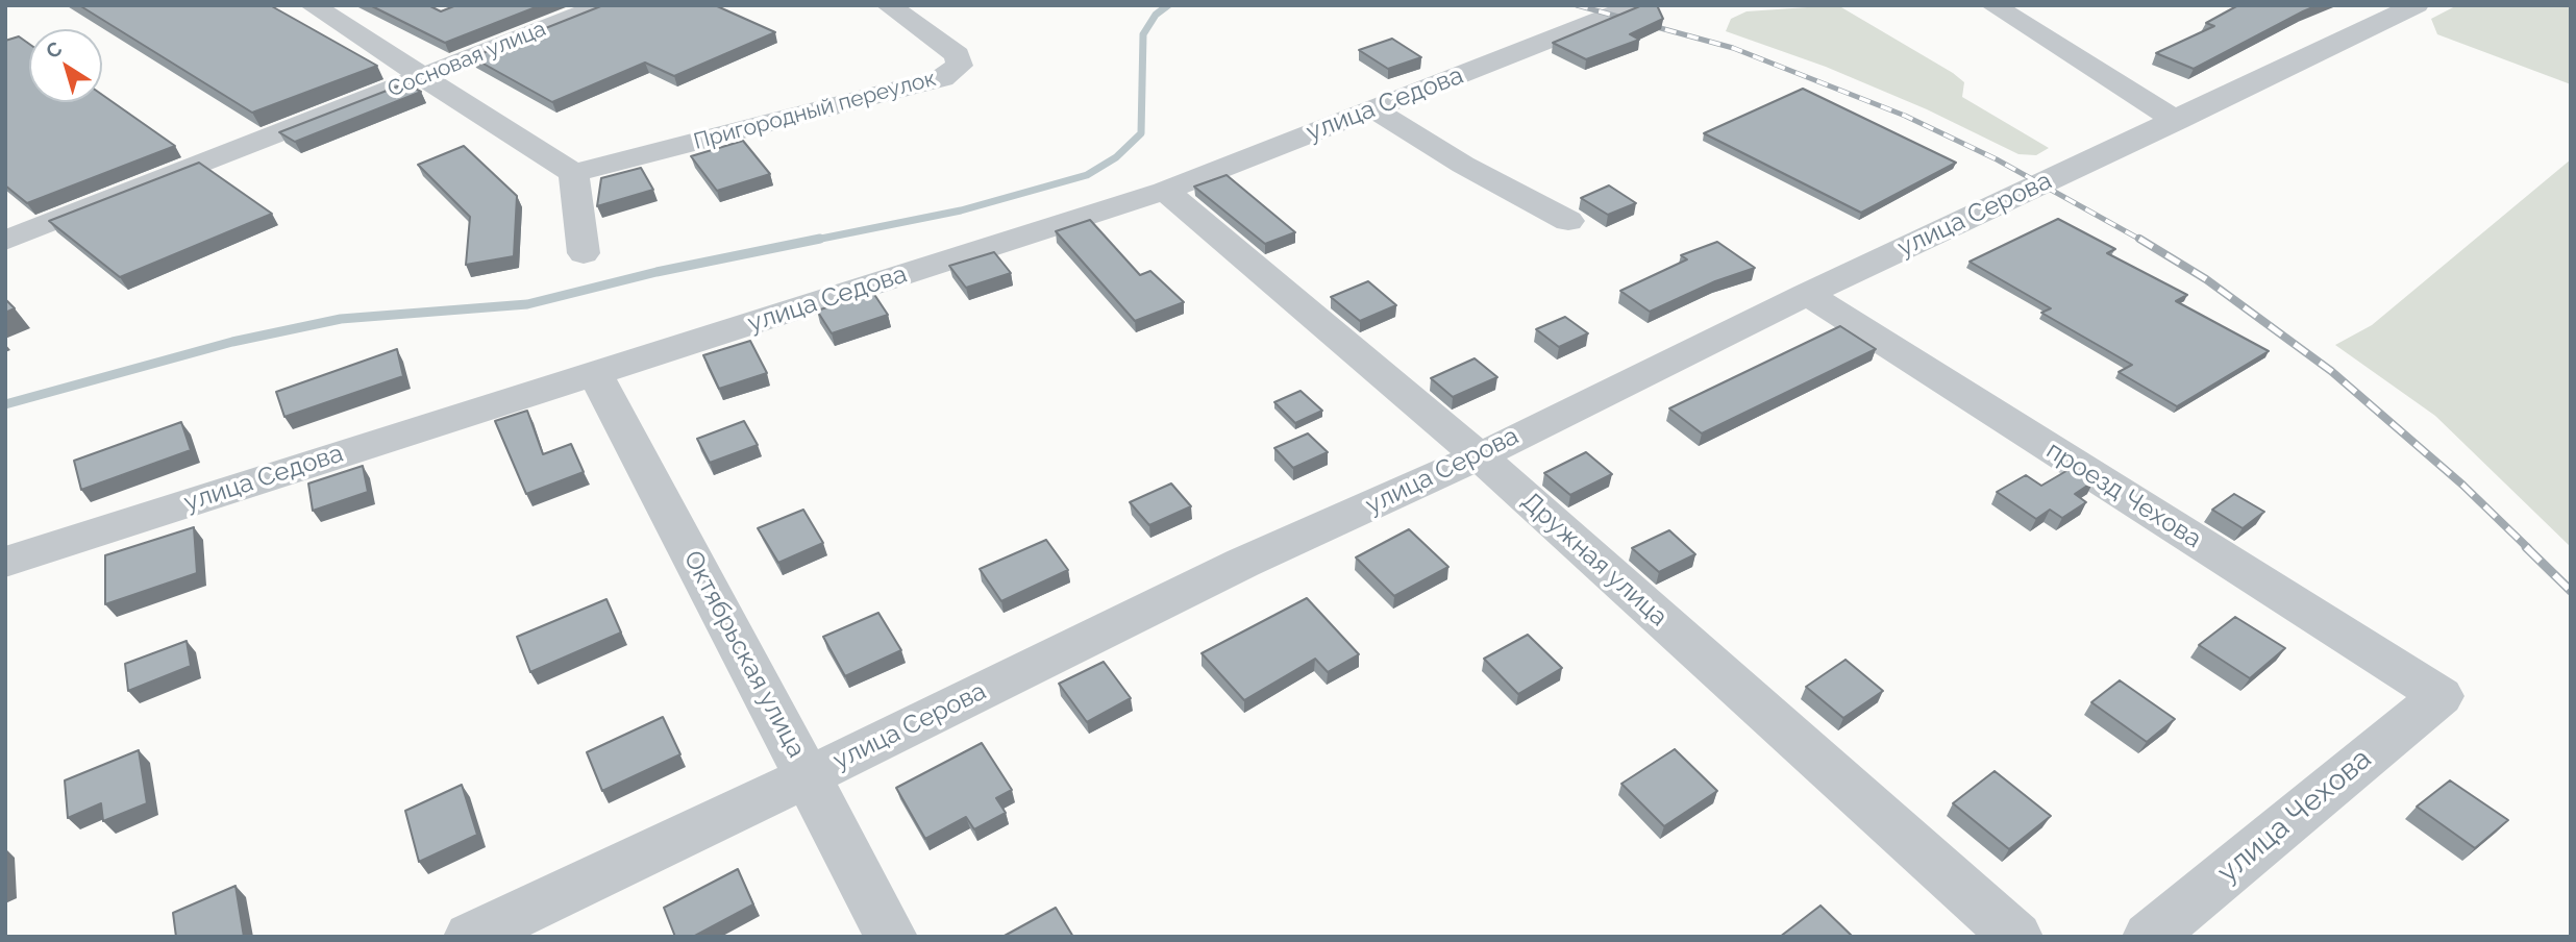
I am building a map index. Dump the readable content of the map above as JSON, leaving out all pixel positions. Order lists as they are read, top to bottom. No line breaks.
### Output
{"streets":{"street":["Сосновая улица","улица Седова","Пригородный переулок","улица Серова","проезд Чехова","Дружная улица","Октябрьская улица","улица Чехова"]},"crossings":[["улица Седова","Дружная улица"],["улица Седова","Октябрьская улица"],["улица Серова","проезд Чехова"],["улица Серова","Дружная улица"],["улица Серова","Октябрьская улица"],["проезд Чехова","улица Чехова"]],"north":"top left"}
